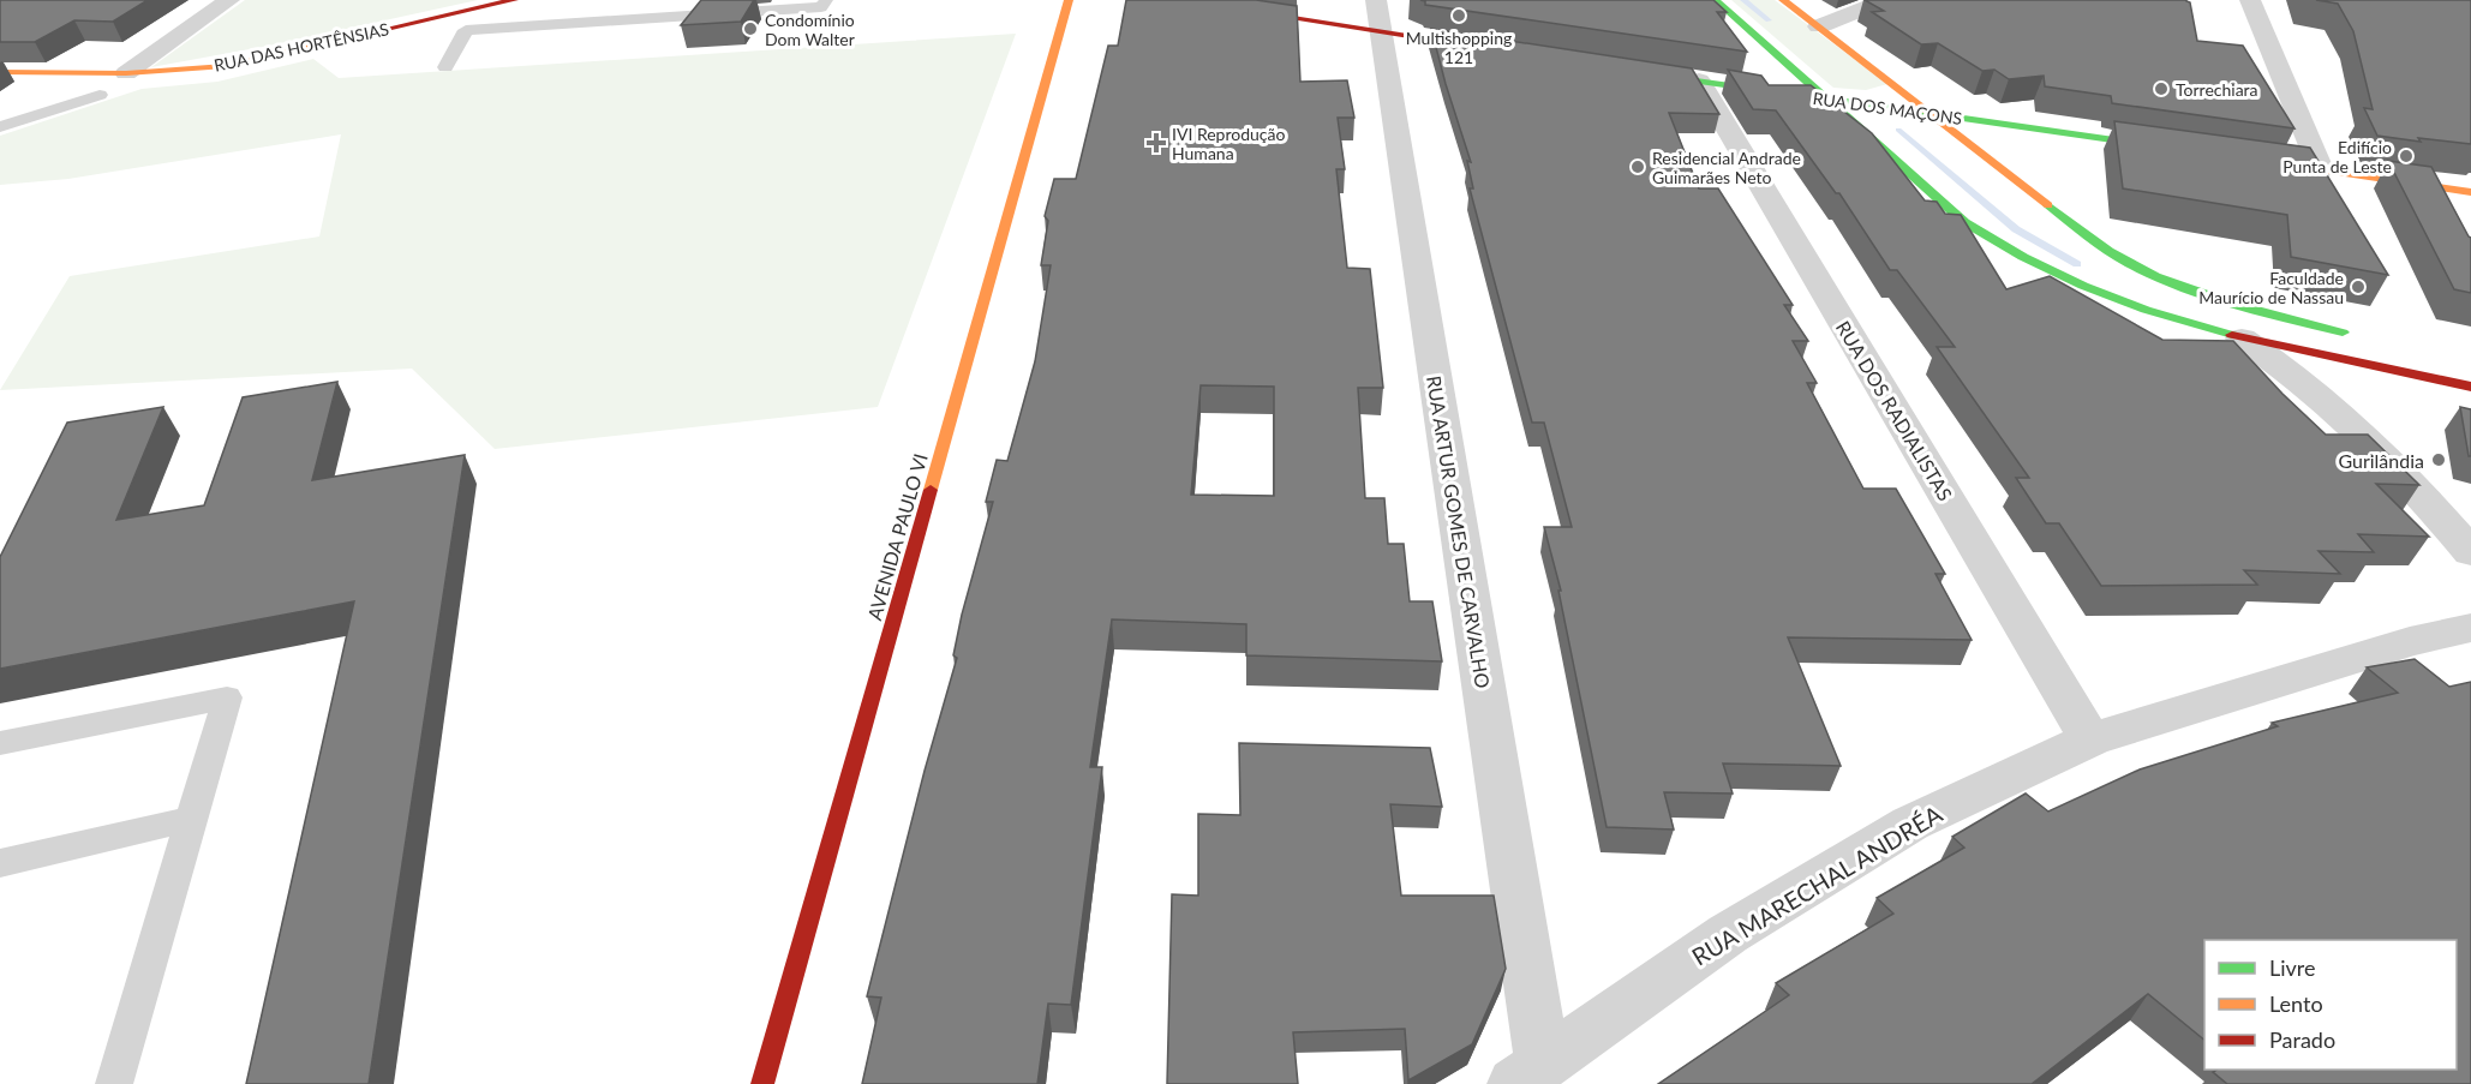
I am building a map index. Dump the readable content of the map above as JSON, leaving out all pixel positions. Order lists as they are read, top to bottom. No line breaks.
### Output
{"streets":{"street":["RUA DAS HORTÊNSIAS","RUA DOS MAÇONS","RUA DOS RADIALISTAS","RUA ARTUR GOMES DE CARVALHO","AVENIDA PAULO VI","RUA MARECHAL ANDRÉA"]},"crossings":[["RUA DOS MAÇONS","RUA DOS RADIALISTAS"],["RUA DOS RADIALISTAS","RUA MARECHAL ANDRÉA"],["RUA ARTUR GOMES DE CARVALHO","RUA MARECHAL ANDRÉA"]],"places":{"other":["Multishopping 121","Condomínio Dom Walter","Torrechiara","Edifício Punta de Leste","Residencial Andrade Guimarães Neto","Faculdade Maurício de Nassau","Gurilândia"],"health":["IVI Reprodução Humana"]},"legend":["Livre","Lento","Parado"]}
